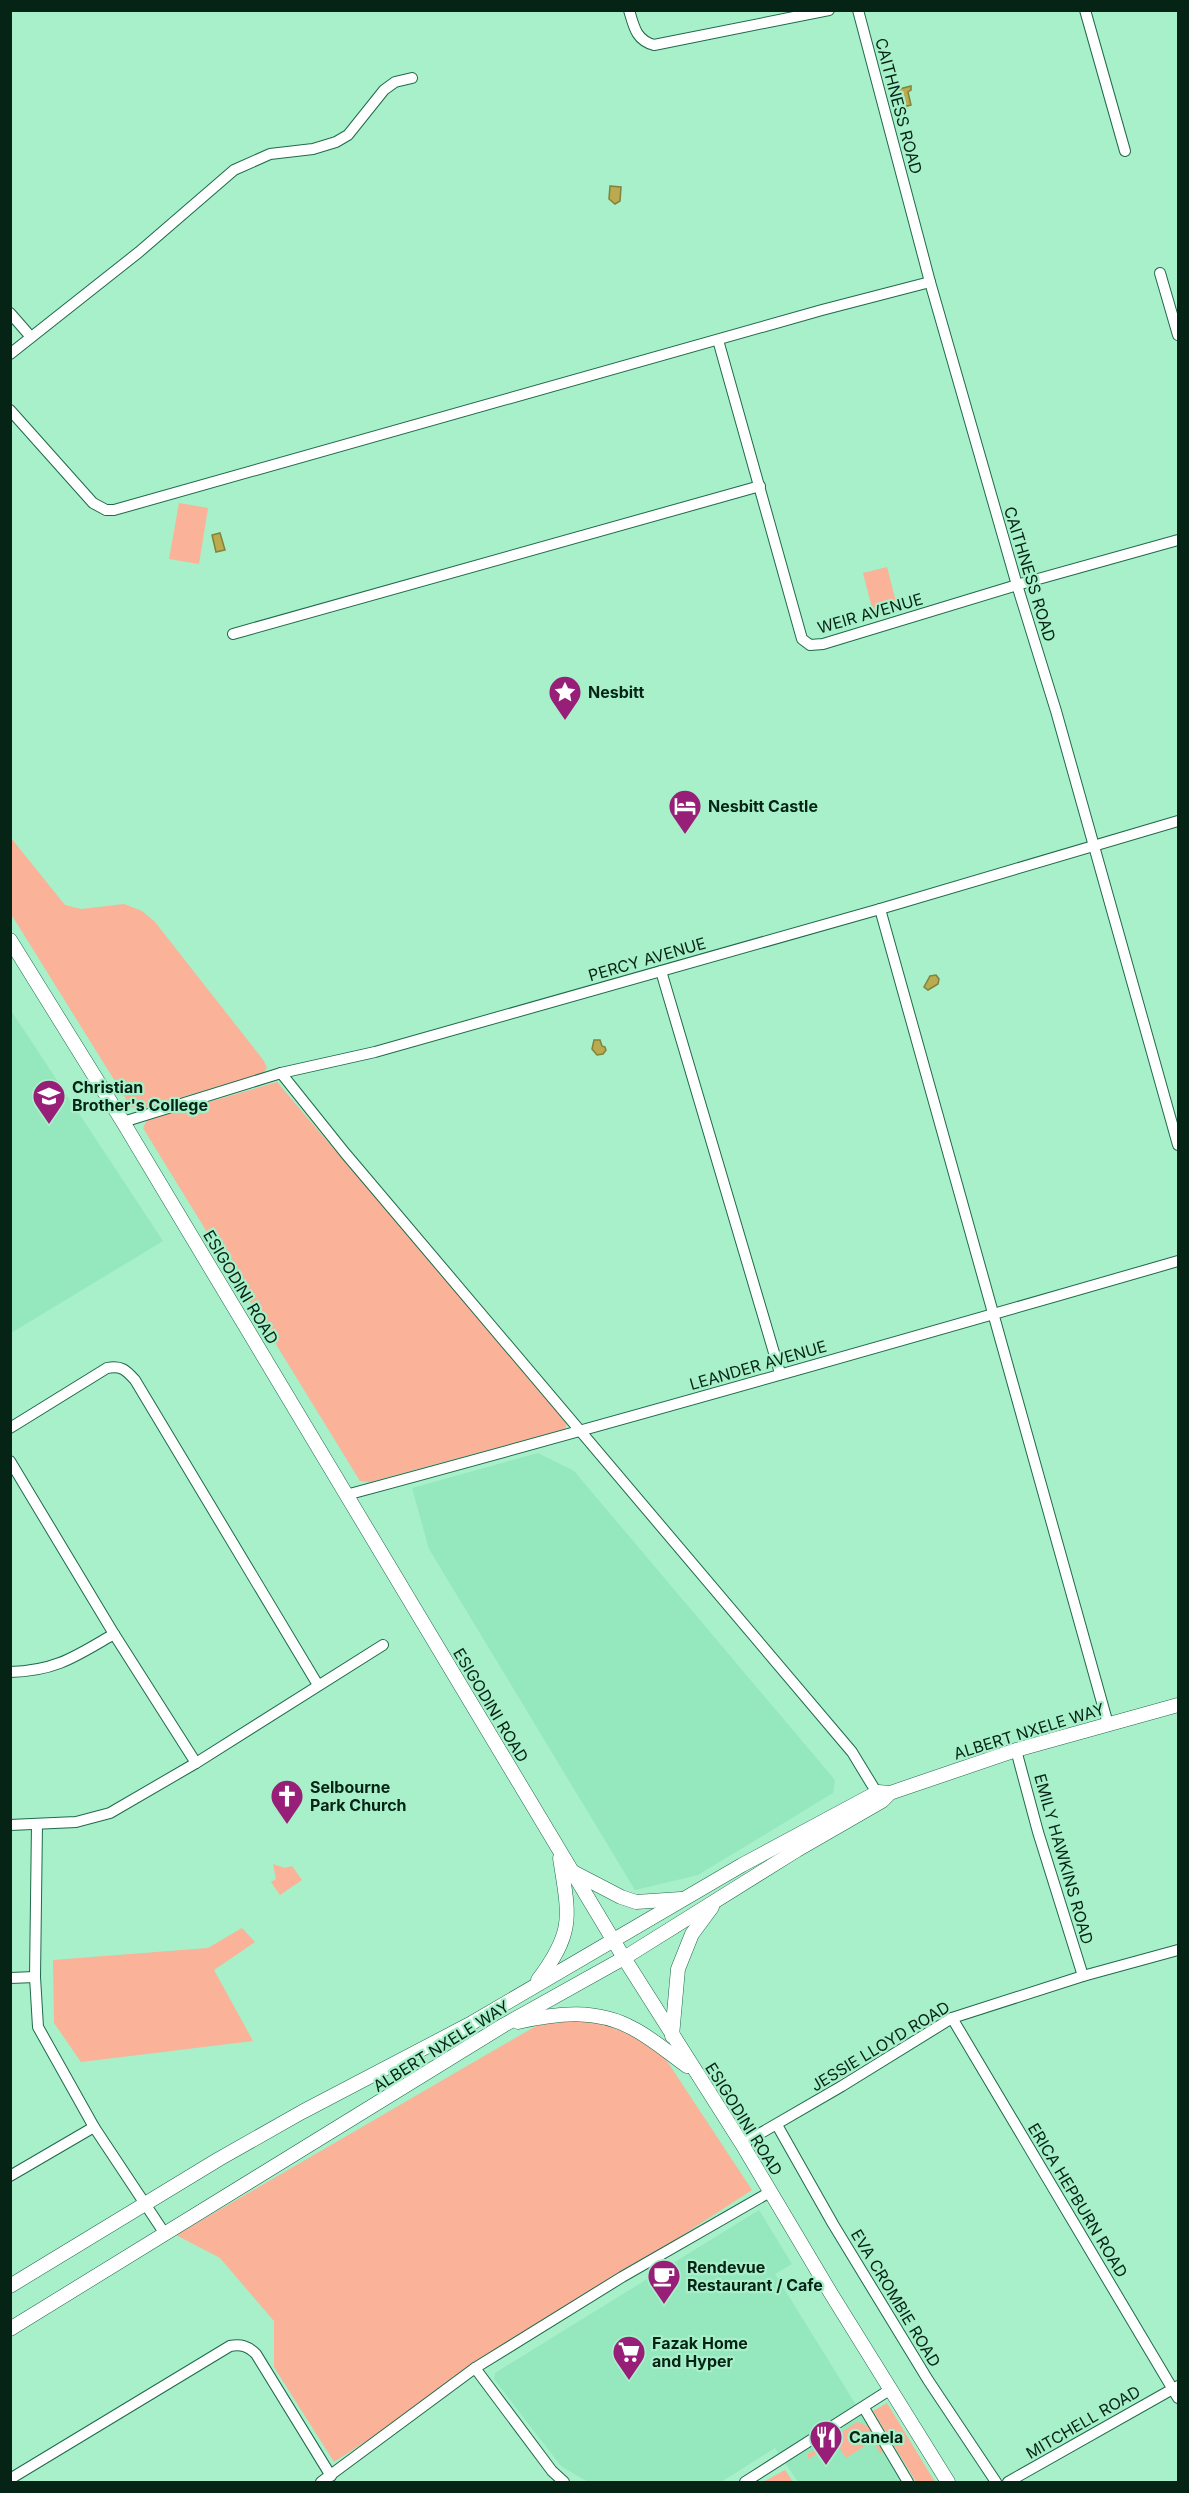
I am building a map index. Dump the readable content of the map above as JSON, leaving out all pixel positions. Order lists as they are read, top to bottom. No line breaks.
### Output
{"streets":{"main road":["ESIGODINI ROAD","ALBERT NXELE WAY"],"street":["CAITHNESS ROAD","WEIR AVENUE","PERCY AVENUE","LEANDER AVENUE","EMILY HAWKINS ROAD","JESSIE LLOYD ROAD","ERICA HEPBURN ROAD","EVA CROMBIE ROAD","MITCHELL ROAD"]},"crossings":[["CAITHNESS ROAD","WEIR AVENUE"],["CAITHNESS ROAD","PERCY AVENUE"],["PERCY AVENUE","ESIGODINI ROAD"],["ESIGODINI ROAD","LEANDER AVENUE"],["ESIGODINI ROAD","ALBERT NXELE WAY"],["ESIGODINI ROAD","JESSIE LLOYD ROAD"],["ALBERT NXELE WAY","EMILY HAWKINS ROAD"],["EMILY HAWKINS ROAD","JESSIE LLOYD ROAD"],["JESSIE LLOYD ROAD","ERICA HEPBURN ROAD"],["JESSIE LLOYD ROAD","EVA CROMBIE ROAD"],["ERICA HEPBURN ROAD","MITCHELL ROAD"]],"places":{"place":["Nesbitt"],"hotel":["Nesbitt Castle"],"school or university":["Christian Brother's College"],"church":["Selbourne Park Church"],"cafe":["Rendevue Restaurant / Cafe"],"supermarket":["Fazak Home and Hyper"],"restaurant":["Canela"]}}
